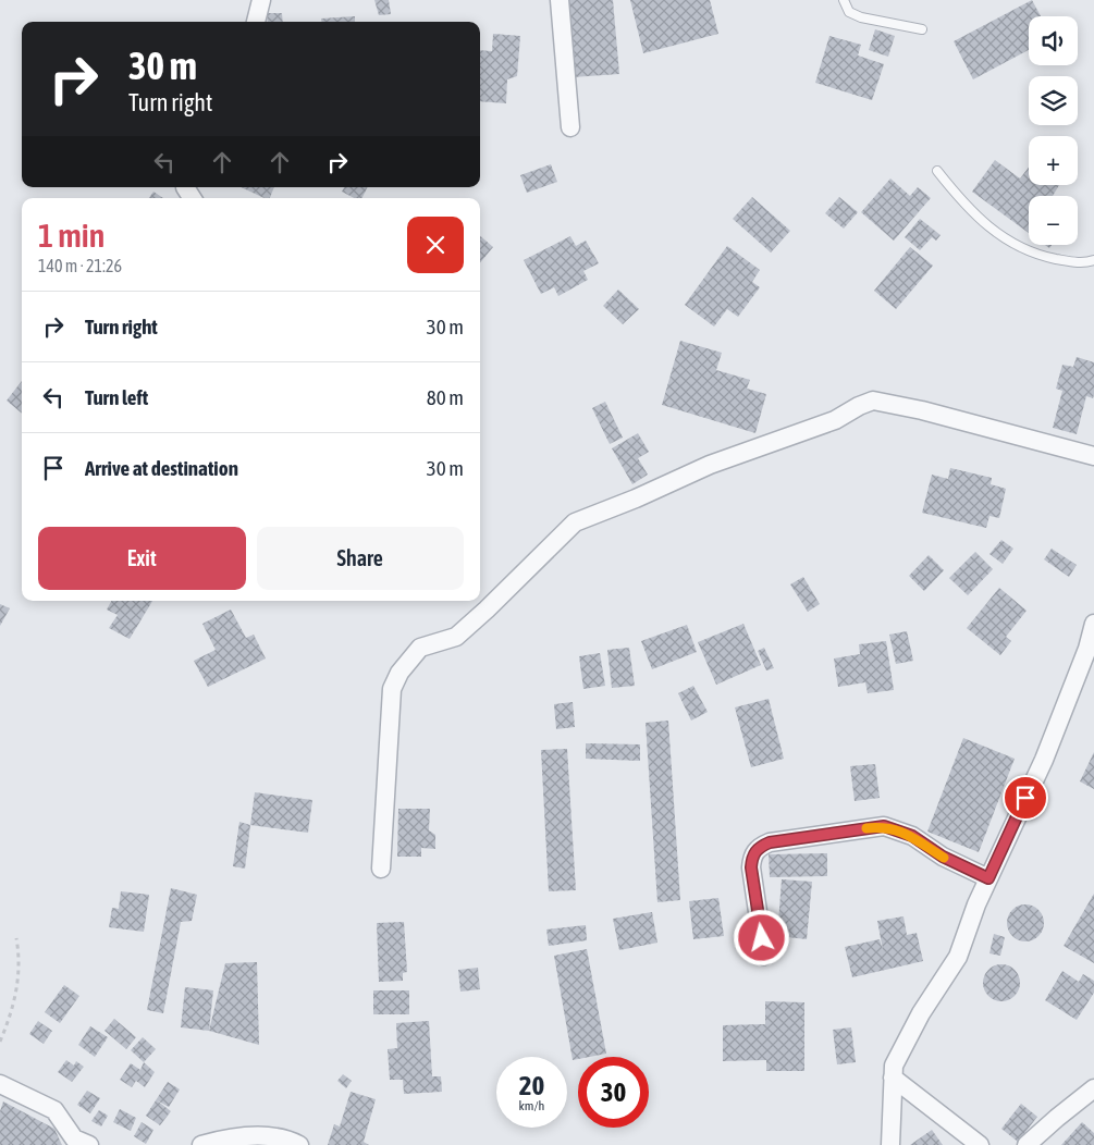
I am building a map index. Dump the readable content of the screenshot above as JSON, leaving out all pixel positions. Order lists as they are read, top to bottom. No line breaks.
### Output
{"page":{"map_buttons":["+","−"],"turn":["30 m","Turn right"],"heading":["1 min","140 m · 21:26"],"list":[{"name":"Turn right","value":"30 m"},{"name":"Turn left","value":"80 m"},{"name":"Arrive at destination","value":"30 m"}],"buttons":["Exit","Share"],"speed":"20 km/h","limit":"30"}}
